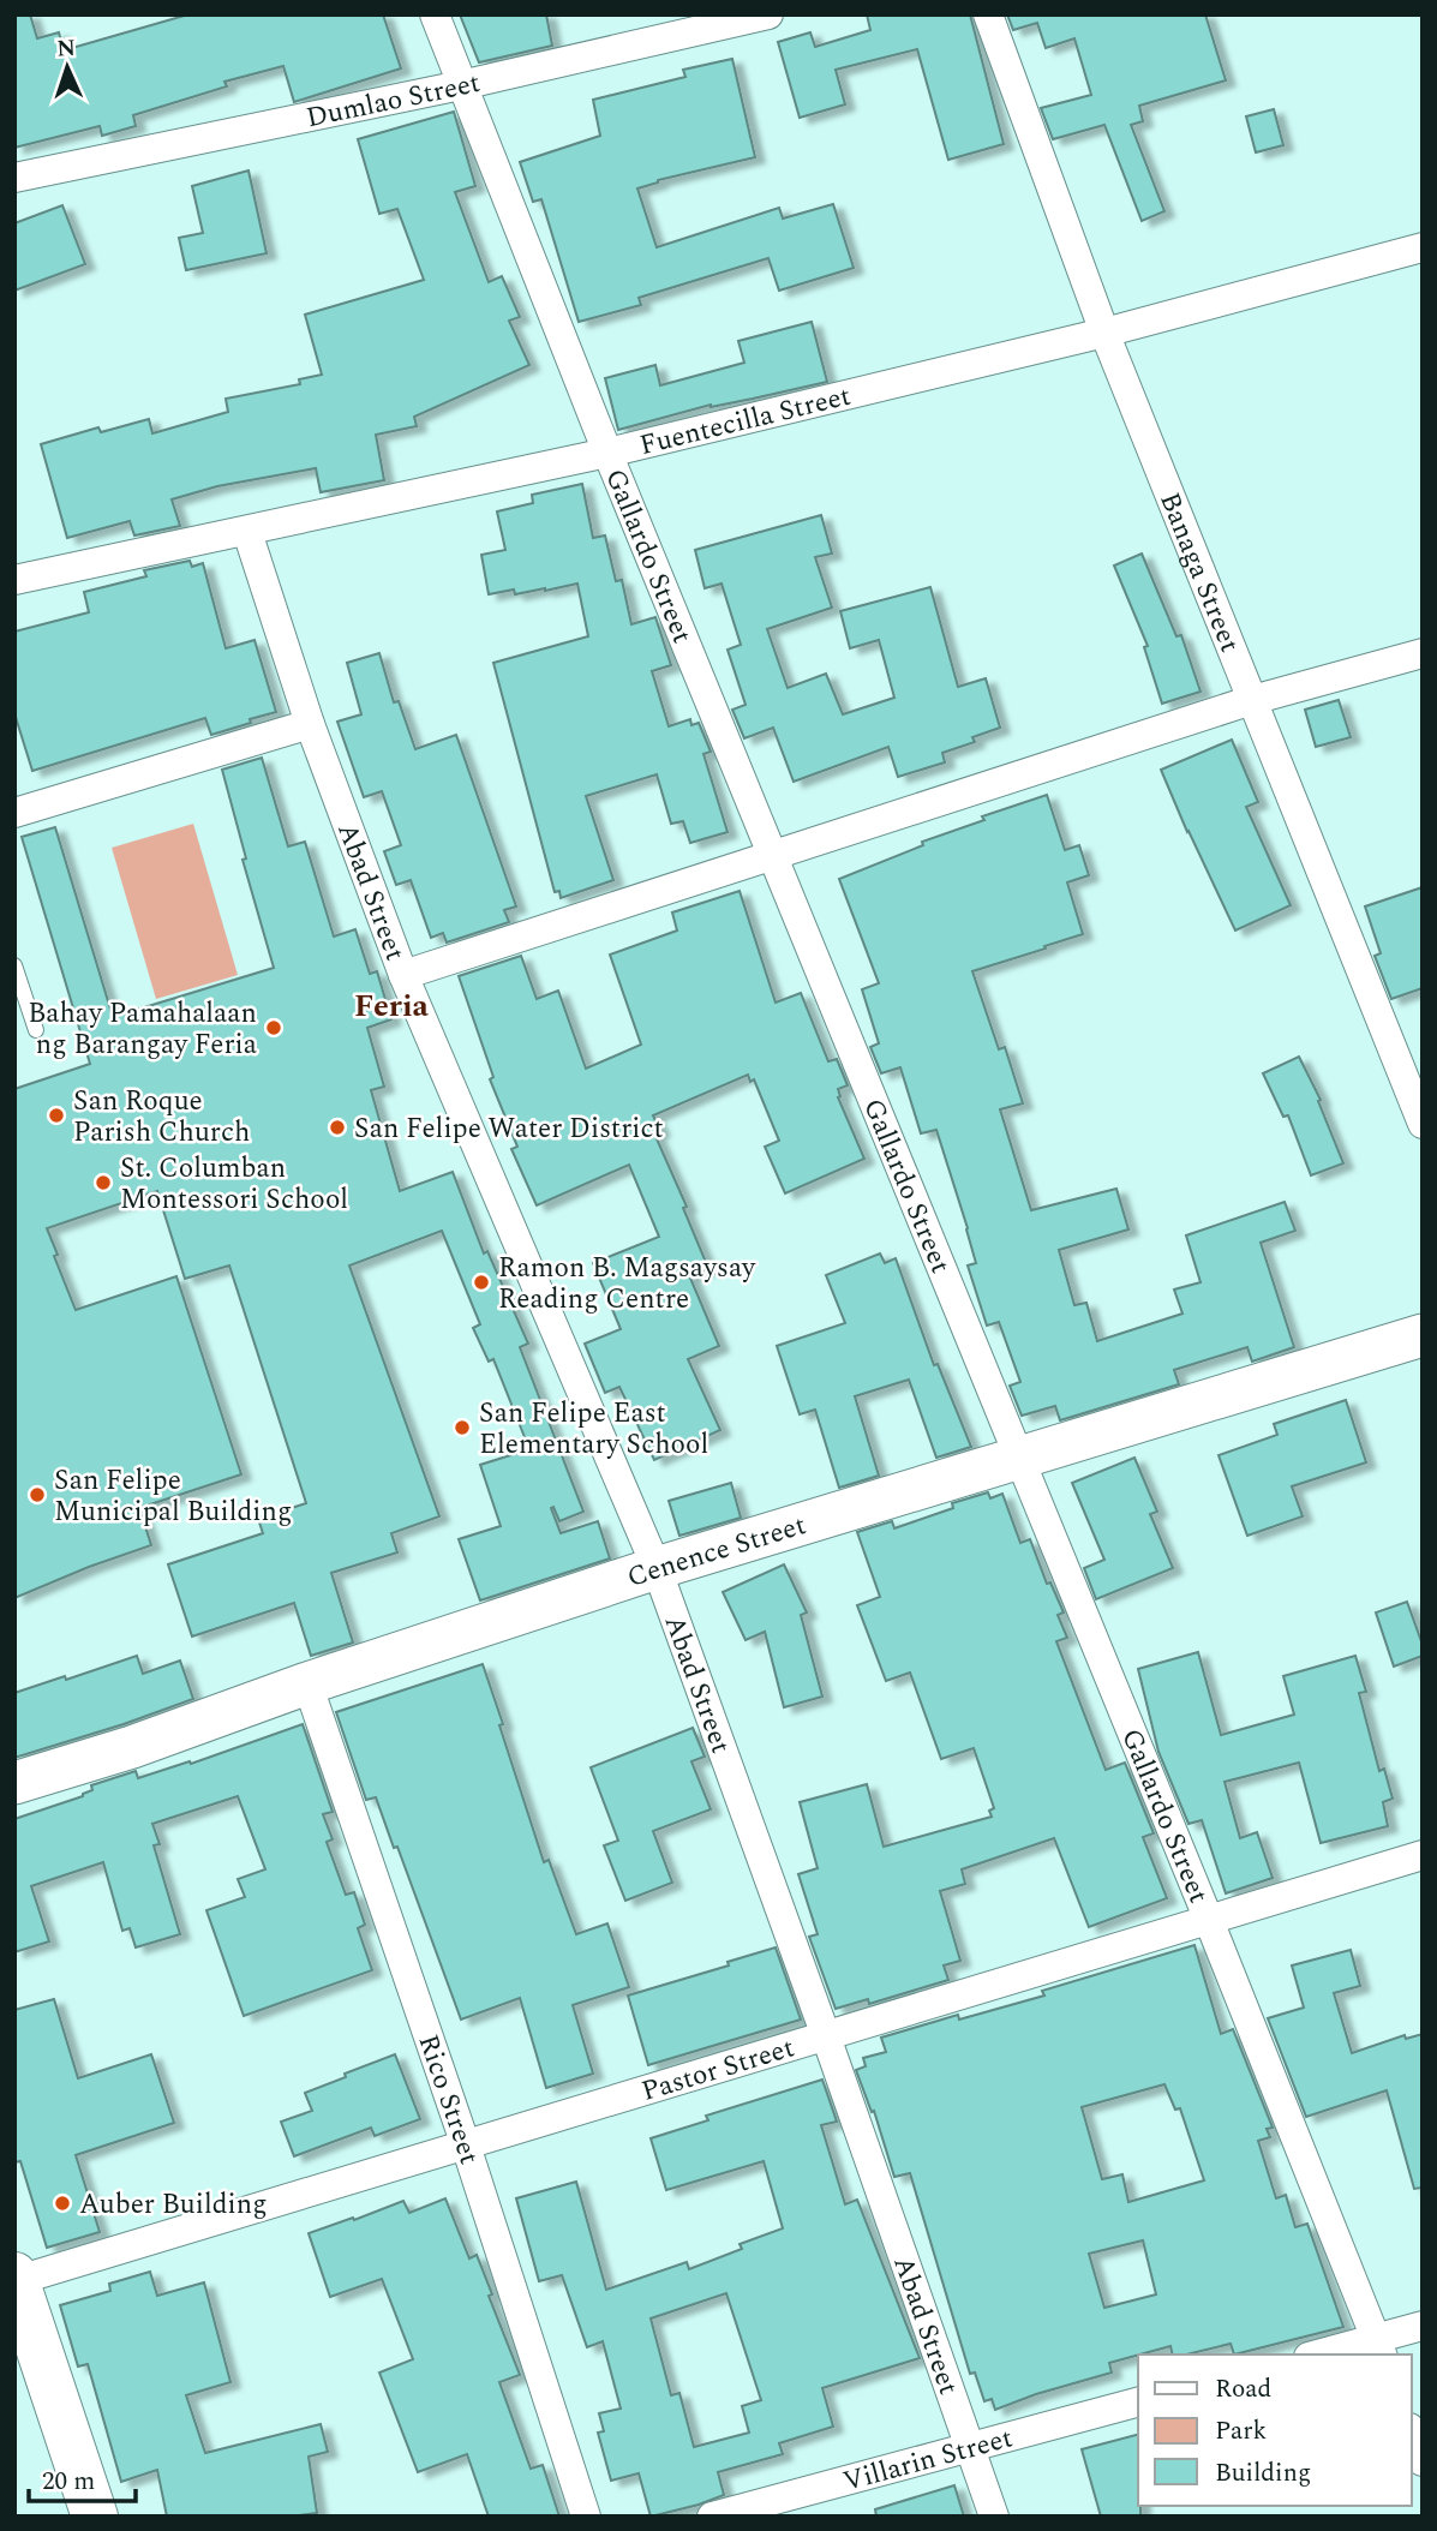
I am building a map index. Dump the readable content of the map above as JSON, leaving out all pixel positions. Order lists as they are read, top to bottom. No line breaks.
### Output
{"streets":{"street":["Dumlao Street","Fuentecilla Street","Gallardo Street","Banaga Street","Abad Street","Cenence Street","Pastor Street","Rico Street","Villarin Street"]},"crossings":[["Dumlao Street","Gallardo Street"],["Fuentecilla Street","Gallardo Street"],["Fuentecilla Street","Banaga Street"],["Fuentecilla Street","Abad Street"],["Gallardo Street","Cenence Street"],["Gallardo Street","Pastor Street"],["Abad Street","Cenence Street"],["Abad Street","Pastor Street"],["Abad Street","Villarin Street"],["Cenence Street","Rico Street"],["Pastor Street","Rico Street"]],"districts":["Feria"],"places":["Bahay Pamahalaan ng Barangay Feria","San Roque Parish Church","San Felipe Water District","St. Columban Montessori School","Ramon B. Magsaysay Reading Centre","San Felipe East Elementary School","San Felipe Municipal Building","Auber Building"],"legend":["Road","Park","Building"],"scale_bar":"20 m","north":"top"}
